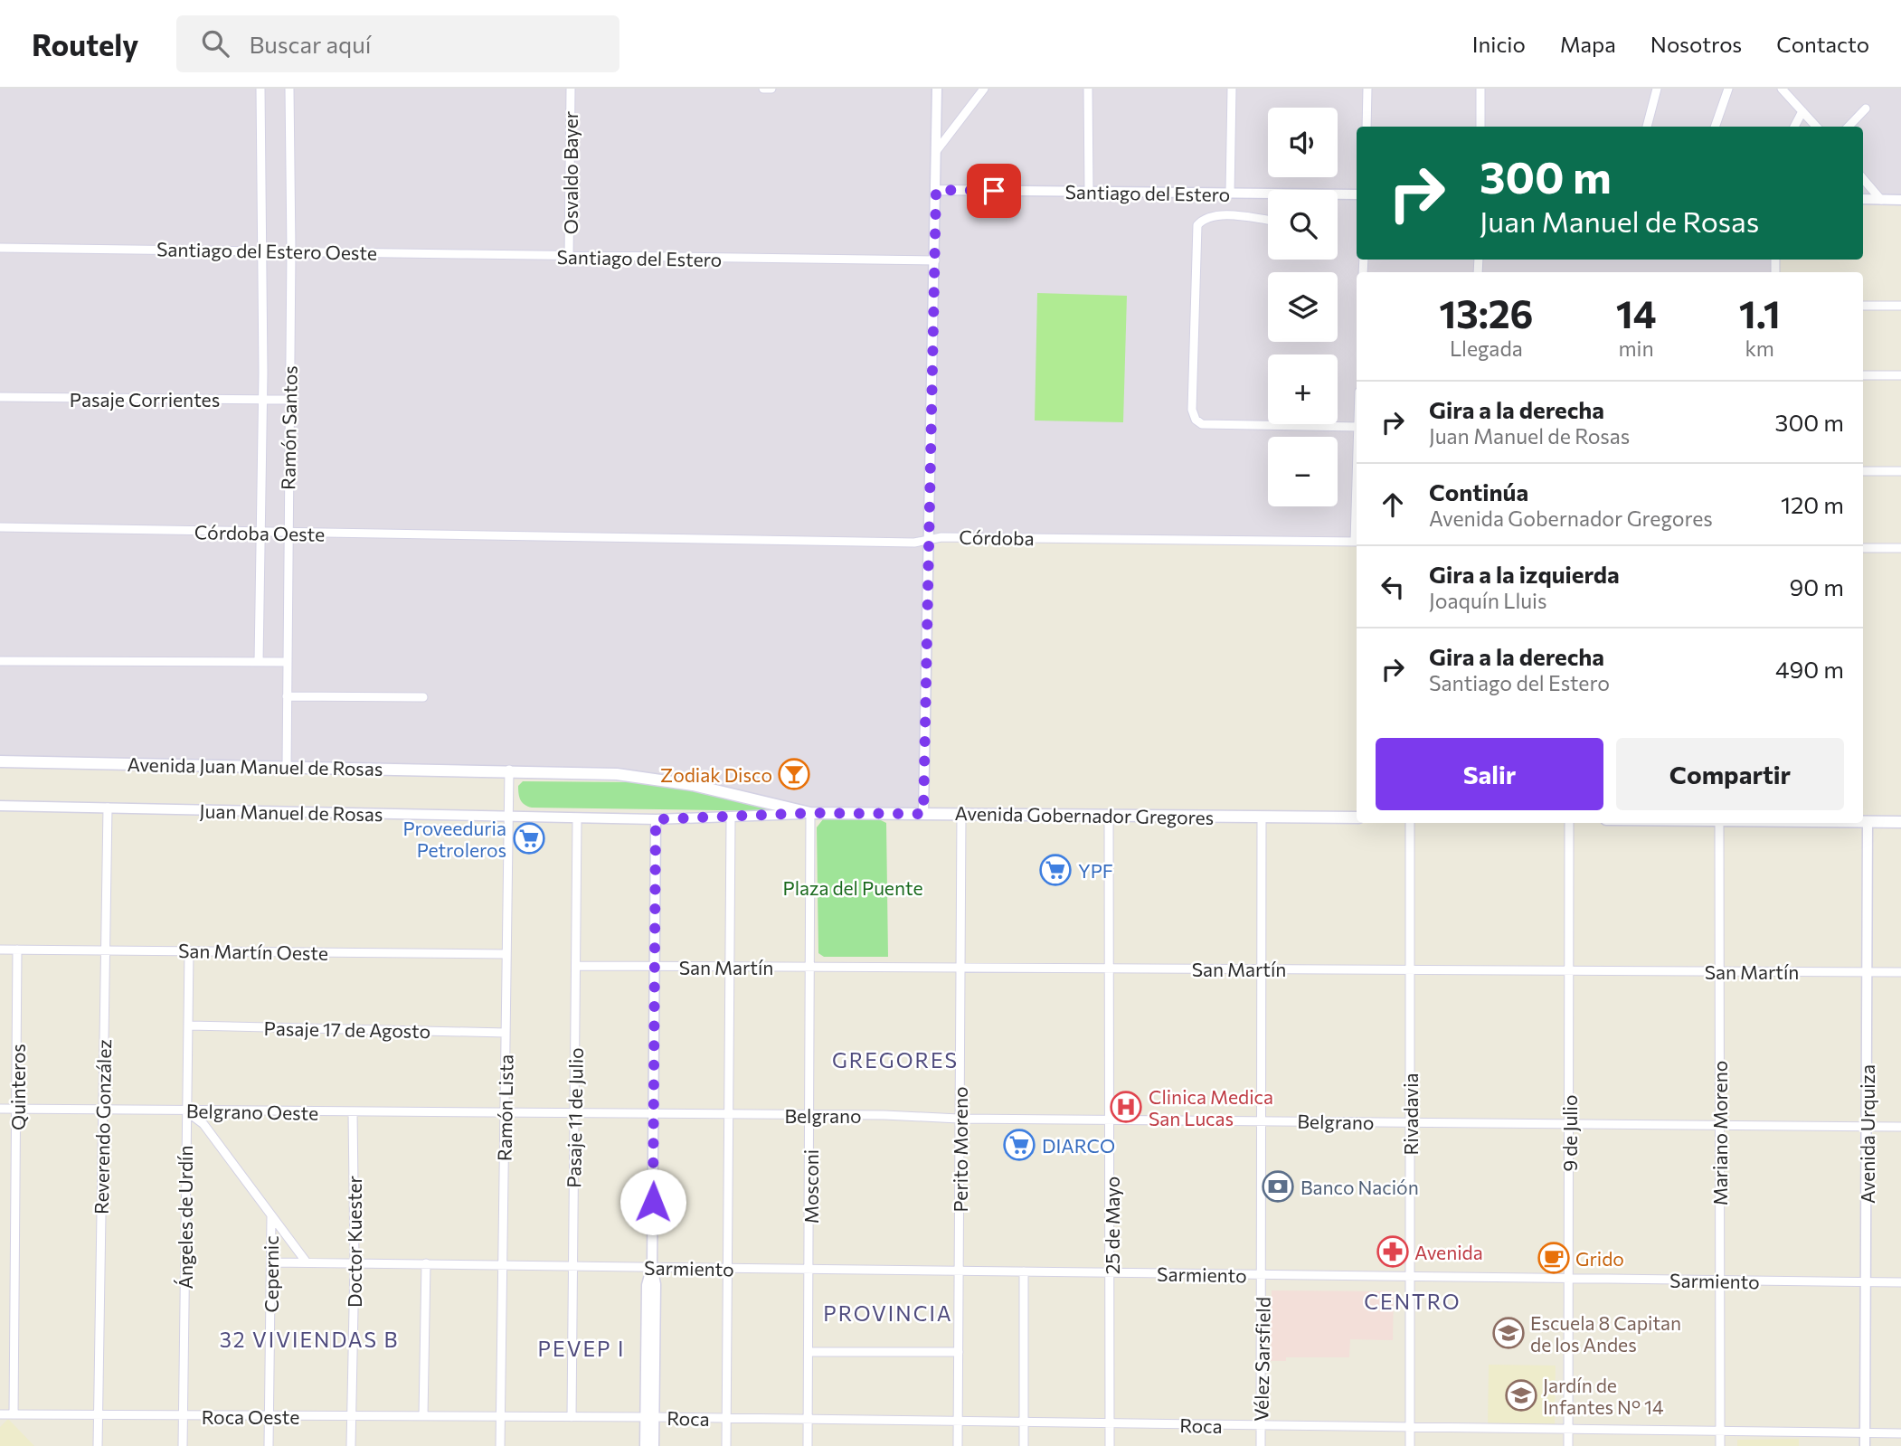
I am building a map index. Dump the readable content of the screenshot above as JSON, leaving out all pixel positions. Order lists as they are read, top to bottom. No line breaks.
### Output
{"streets":{"main road":["Avenida Juan Manuel de Rosas","Avenida Gobernador Gregores"],"street":["Osvaldo Bayer","Santiago del Estero","Santiago del Estero Oeste","Pasaje Corrientes","Ramón Santos","Córdoba Oeste","Córdoba","Juan Manuel de Rosas","San Martín Oeste","San Martín","Pasaje 17 de Agosto","Quinteros","Ramón Lista","Belgrano Oeste","Rivadavia","Belgrano","Pasaje 11 de Julio","Reverendo González","9 de Julio","Mariano Moreno","Avenida Urquiza","Perito Moreno","Mosconi","Ángeles de Urdín","25 de Mayo","Doctor Kuester","Sarmiento","Cepernic","Vélez Sarsfield","Roca Oeste","Roca"]},"crossings":[["Osvaldo Bayer","Santiago del Estero"],["Santiago del Estero","Santiago del Estero Oeste"],["Santiago del Estero Oeste","Ramón Santos"],["Pasaje Corrientes","Ramón Santos"],["Ramón Santos","Córdoba Oeste"],["Ramón Santos","Avenida Juan Manuel de Rosas"],["Córdoba Oeste","Córdoba"],["Avenida Juan Manuel de Rosas","Avenida Gobernador Gregores"],["Avenida Juan Manuel de Rosas","Ramón Lista"],["Juan Manuel de Rosas","Avenida Gobernador Gregores"],["Juan Manuel de Rosas","Ramón Lista"],["Juan Manuel de Rosas","Pasaje 11 de Julio"],["Juan Manuel de Rosas","Reverendo González"],["Juan Manuel de Rosas","Mosconi"],["Avenida Gobernador Gregores","Ramón Lista"],["Avenida Gobernador Gregores","Perito Moreno"],["Avenida Gobernador Gregores","Mosconi"],["Avenida Gobernador Gregores","25 de Mayo"],["Avenida Gobernador Gregores","Vélez Sarsfield"],["San Martín Oeste","Quinteros"],["San Martín Oeste","Ramón Lista"],["San Martín Oeste","Reverendo González"],["San Martín Oeste","Ángeles de Urdín"],["San Martín","Rivadavia"],["San Martín","Pasaje 11 de Julio"],["San Martín","9 de Julio"],["San Martín","Mariano Moreno"],["San Martín","Avenida Urquiza"],["San Martín","Perito Moreno"],["San Martín","Mosconi"],["San Martín","25 de Mayo"],["San Martín","Vélez Sarsfield"],["Pasaje 17 de Agosto","Ramón Lista"],["Pasaje 17 de Agosto","Ángeles de Urdín"],["Quinteros","Belgrano Oeste"],["Quinteros","Roca Oeste"],["Ramón Lista","Belgrano Oeste"],["Ramón Lista","Belgrano"],["Ramón Lista","Sarmiento"],["Ramón Lista","Roca Oeste"],["Ramón Lista","Roca"],["Belgrano Oeste","Belgrano"],["Belgrano Oeste","Reverendo González"],["Belgrano Oeste","Ángeles de Urdín"],["Belgrano Oeste","Doctor Kuester"],["Belgrano Oeste","Cepernic"],["Rivadavia","Belgrano"],["Rivadavia","Sarmiento"],["Rivadavia","Roca"],["Belgrano","Pasaje 11 de Julio"],["Belgrano","9 de Julio"],["Belgrano","Mariano Moreno"],["Belgrano","Avenida Urquiza"],["Belgrano","Perito Moreno"],["Belgrano","Mosconi"],["Belgrano","25 de Mayo"],["Belgrano","Vélez Sarsfield"],["Pasaje 11 de Julio","Sarmiento"],["Pasaje 11 de Julio","Roca"],["Reverendo González","Roca Oeste"],["9 de Julio","Sarmiento"],["9 de Julio","Roca"],["Mariano Moreno","Sarmiento"],["Mariano Moreno","Roca"],["Avenida Urquiza","Sarmiento"],["Avenida Urquiza","Roca"],["Perito Moreno","Sarmiento"],["Perito Moreno","Roca"],["Mosconi","Sarmiento"],["Mosconi","Roca"],["Ángeles de Urdín","Cepernic"],["Ángeles de Urdín","Roca Oeste"],["25 de Mayo","Sarmiento"],["25 de Mayo","Roca"],["Doctor Kuester","Sarmiento"],["Doctor Kuester","Roca Oeste"],["Sarmiento","Cepernic"],["Sarmiento","Vélez Sarsfield"],["Cepernic","Roca Oeste"],["Vélez Sarsfield","Roca"],["Roca Oeste","Roca"]],"districts":["GREGORES","CENTRO","PROVINCIA","32 VIVIENDAS B","PEVEP I"],"parks":["Plaza del Puente"],"places":{"bar":["Zodiak Disco"],"supermarket":["Proveeduria Petroleros","YPF","DIARCO"],"hospital":["Clinica Medica San Lucas"],"bank":["Banco Nación"],"pharmacy":["Avenida"],"cafe":["Grido"],"school or university":["Escuela 8 Capitan de los Andes","Jardín de Infantes N° 14"]},"page":{"header":"Routely","search":"Buscar aquí","nav":["Inicio","Mapa","Nosotros","Contacto"],"map_buttons":["+","−"],"turn":["300 m","Juan Manuel de Rosas"],"eta":["13:26","Llegada","14","min","1.1","km"],"list":[{"name":"Gira a la derecha","note":"Juan Manuel de Rosas","value":"300 m"},{"name":"Continúa","note":"Avenida Gobernador Gregores","value":"120 m"},{"name":"Gira a la izquierda","note":"Joaquín Lluis","value":"90 m"},{"name":"Gira a la derecha","note":"Santiago del Estero","value":"490 m"}],"buttons":["Salir","Compartir"]}}
